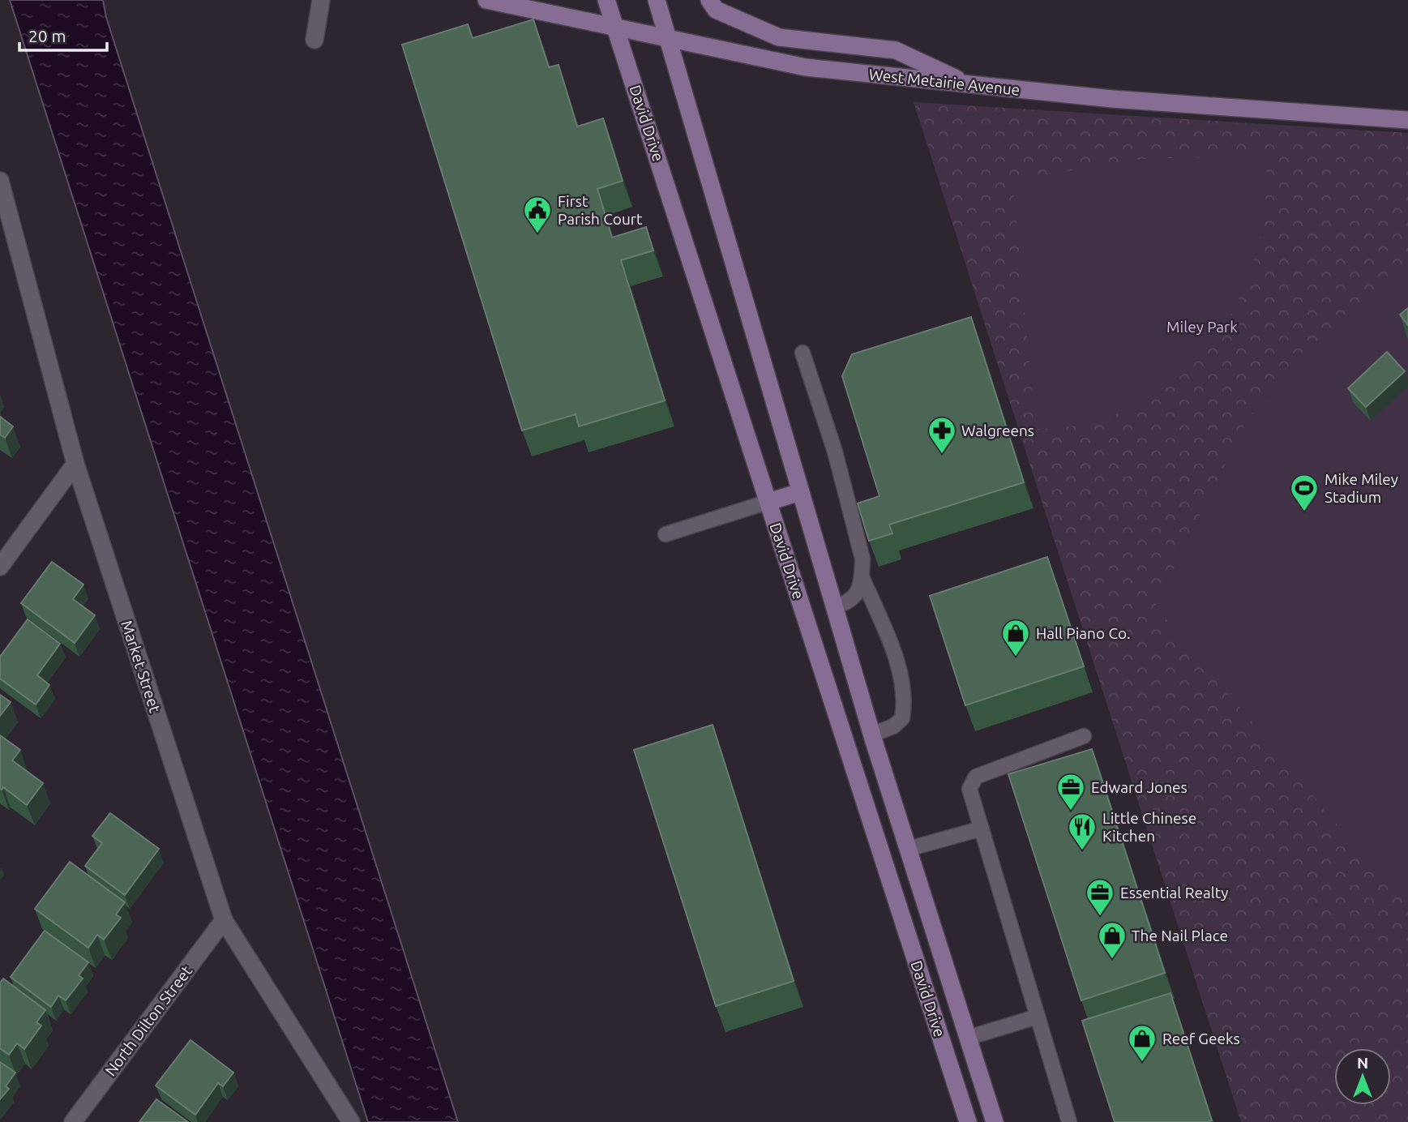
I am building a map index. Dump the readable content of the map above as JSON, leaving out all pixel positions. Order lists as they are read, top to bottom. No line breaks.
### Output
{"streets":{"main road":["West Metairie Avenue","David Drive"],"street":["Market Street","North Dilton Street"]},"crossings":[["West Metairie Avenue","David Drive"],["Market Street","North Dilton Street"]],"parks":["Miley Park"],"places":{"public building":["First Parish Court"],"pharmacy":["Walgreens"],"sports":["Mike Miley Stadium"],"shop":["Hall Piano Co.","The Nail Place","Reef Geeks"],"office":["Edward Jones","Essential Realty"],"restaurant":["Little Chinese Kitchen"]},"scale_bar":"20 m","north":"top"}
